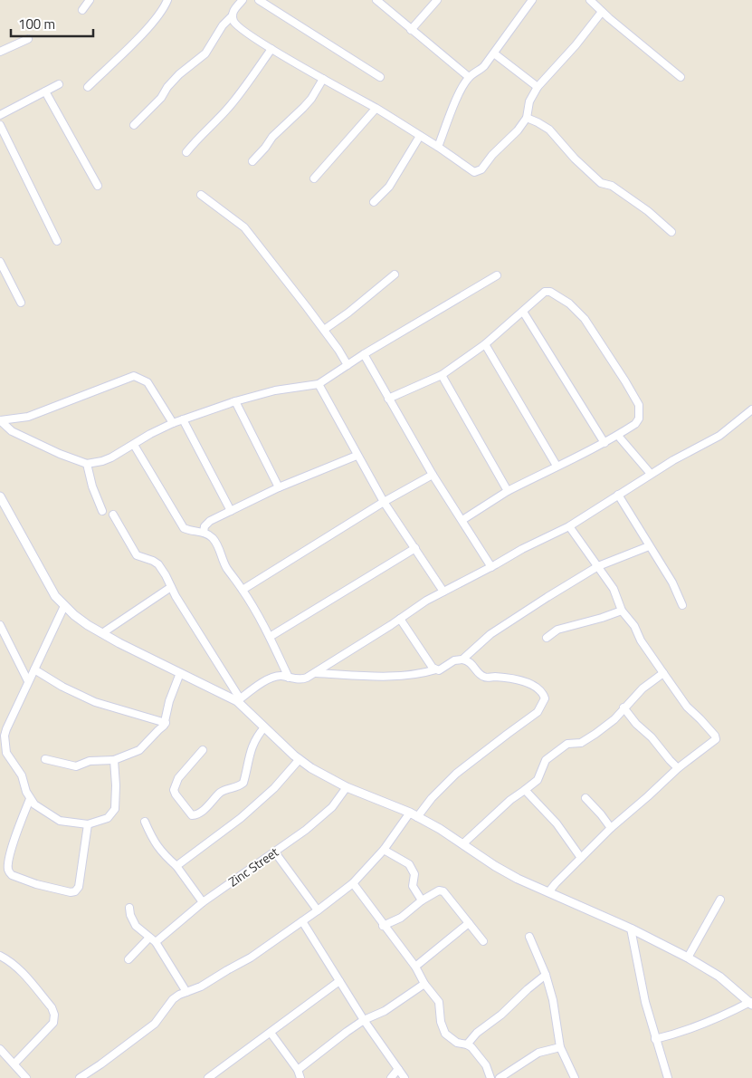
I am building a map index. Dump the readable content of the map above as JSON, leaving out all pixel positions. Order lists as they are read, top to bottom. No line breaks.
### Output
{"streets":{"street":["Zinc Street"]},"scale_bar":"100 m"}
